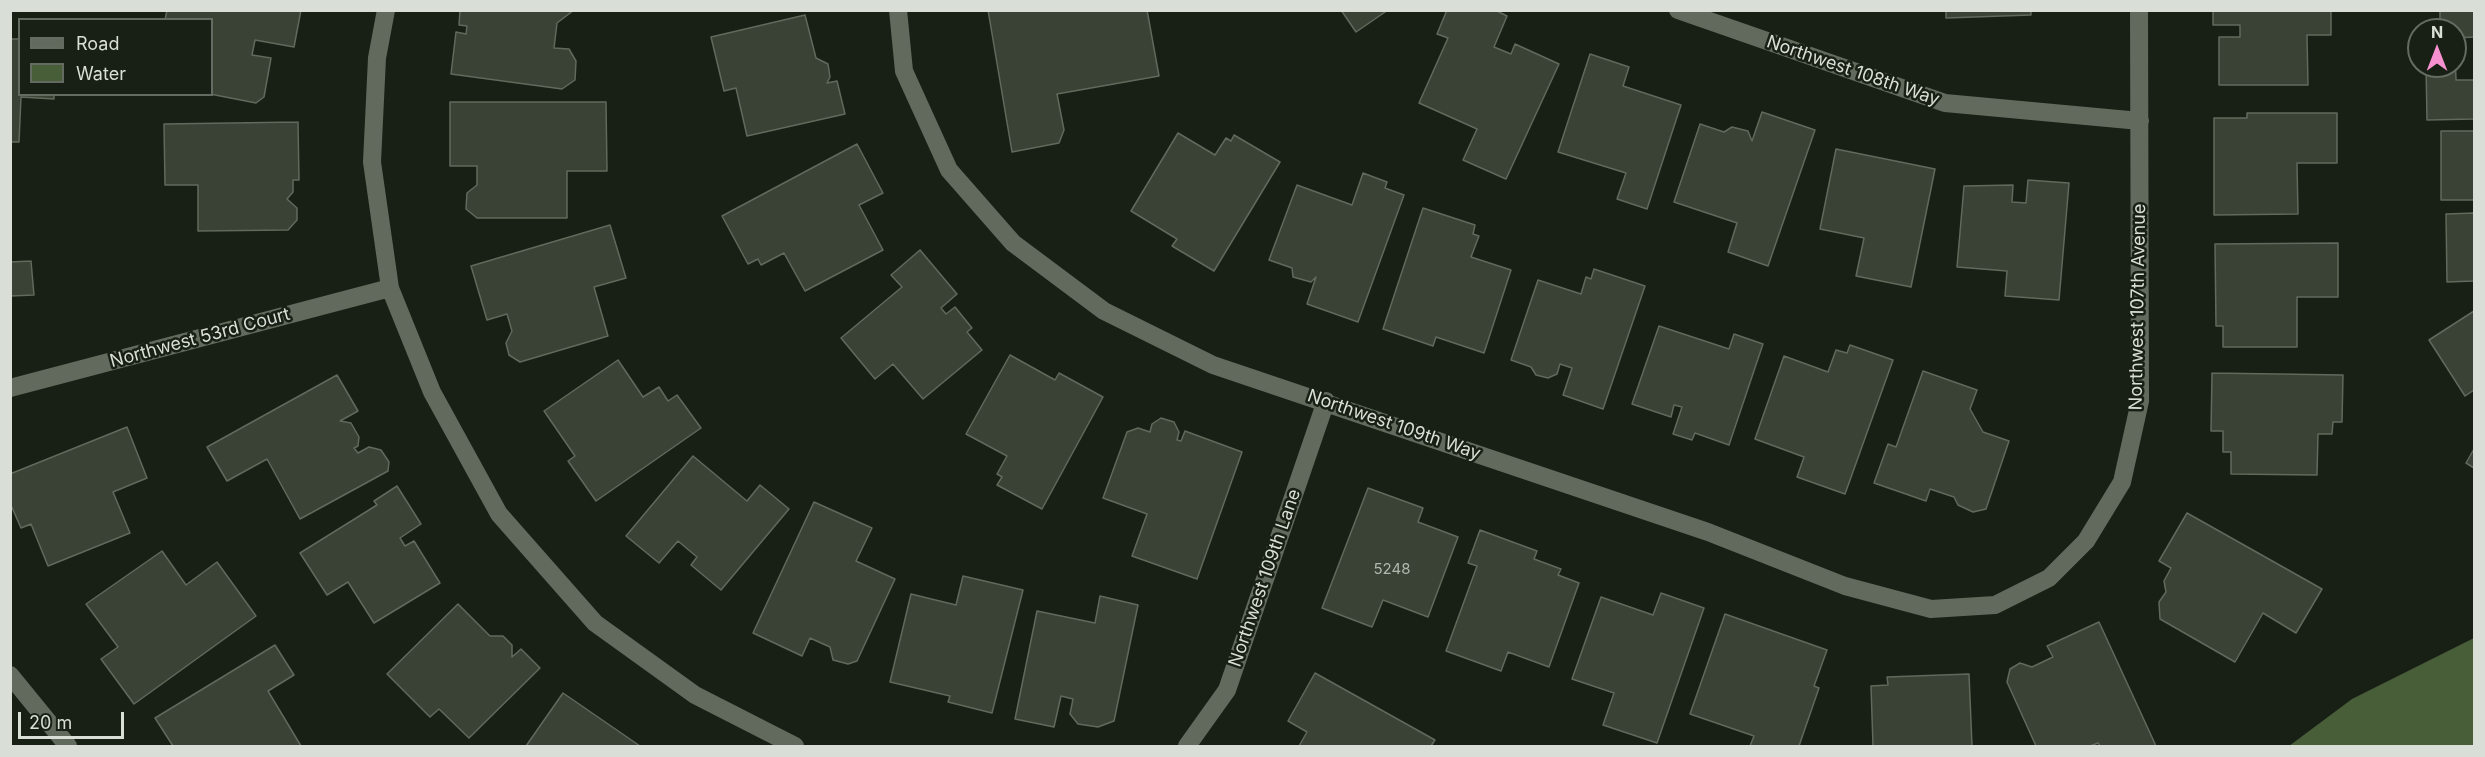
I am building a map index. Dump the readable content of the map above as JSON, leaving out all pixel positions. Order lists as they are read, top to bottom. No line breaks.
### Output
{"streets":{"street":["Northwest 108th Way","Northwest 107th Avenue","Northwest 53rd Court","Northwest 109th Way","Northwest 109th Lane"]},"crossings":[["Northwest 108th Way","Northwest 107th Avenue"],["Northwest 107th Avenue","Northwest 109th Way"],["Northwest 109th Way","Northwest 109th Lane"]],"house_numbers":["5248"],"legend":["Road","Water"],"scale_bar":"20 m","north":"top"}
